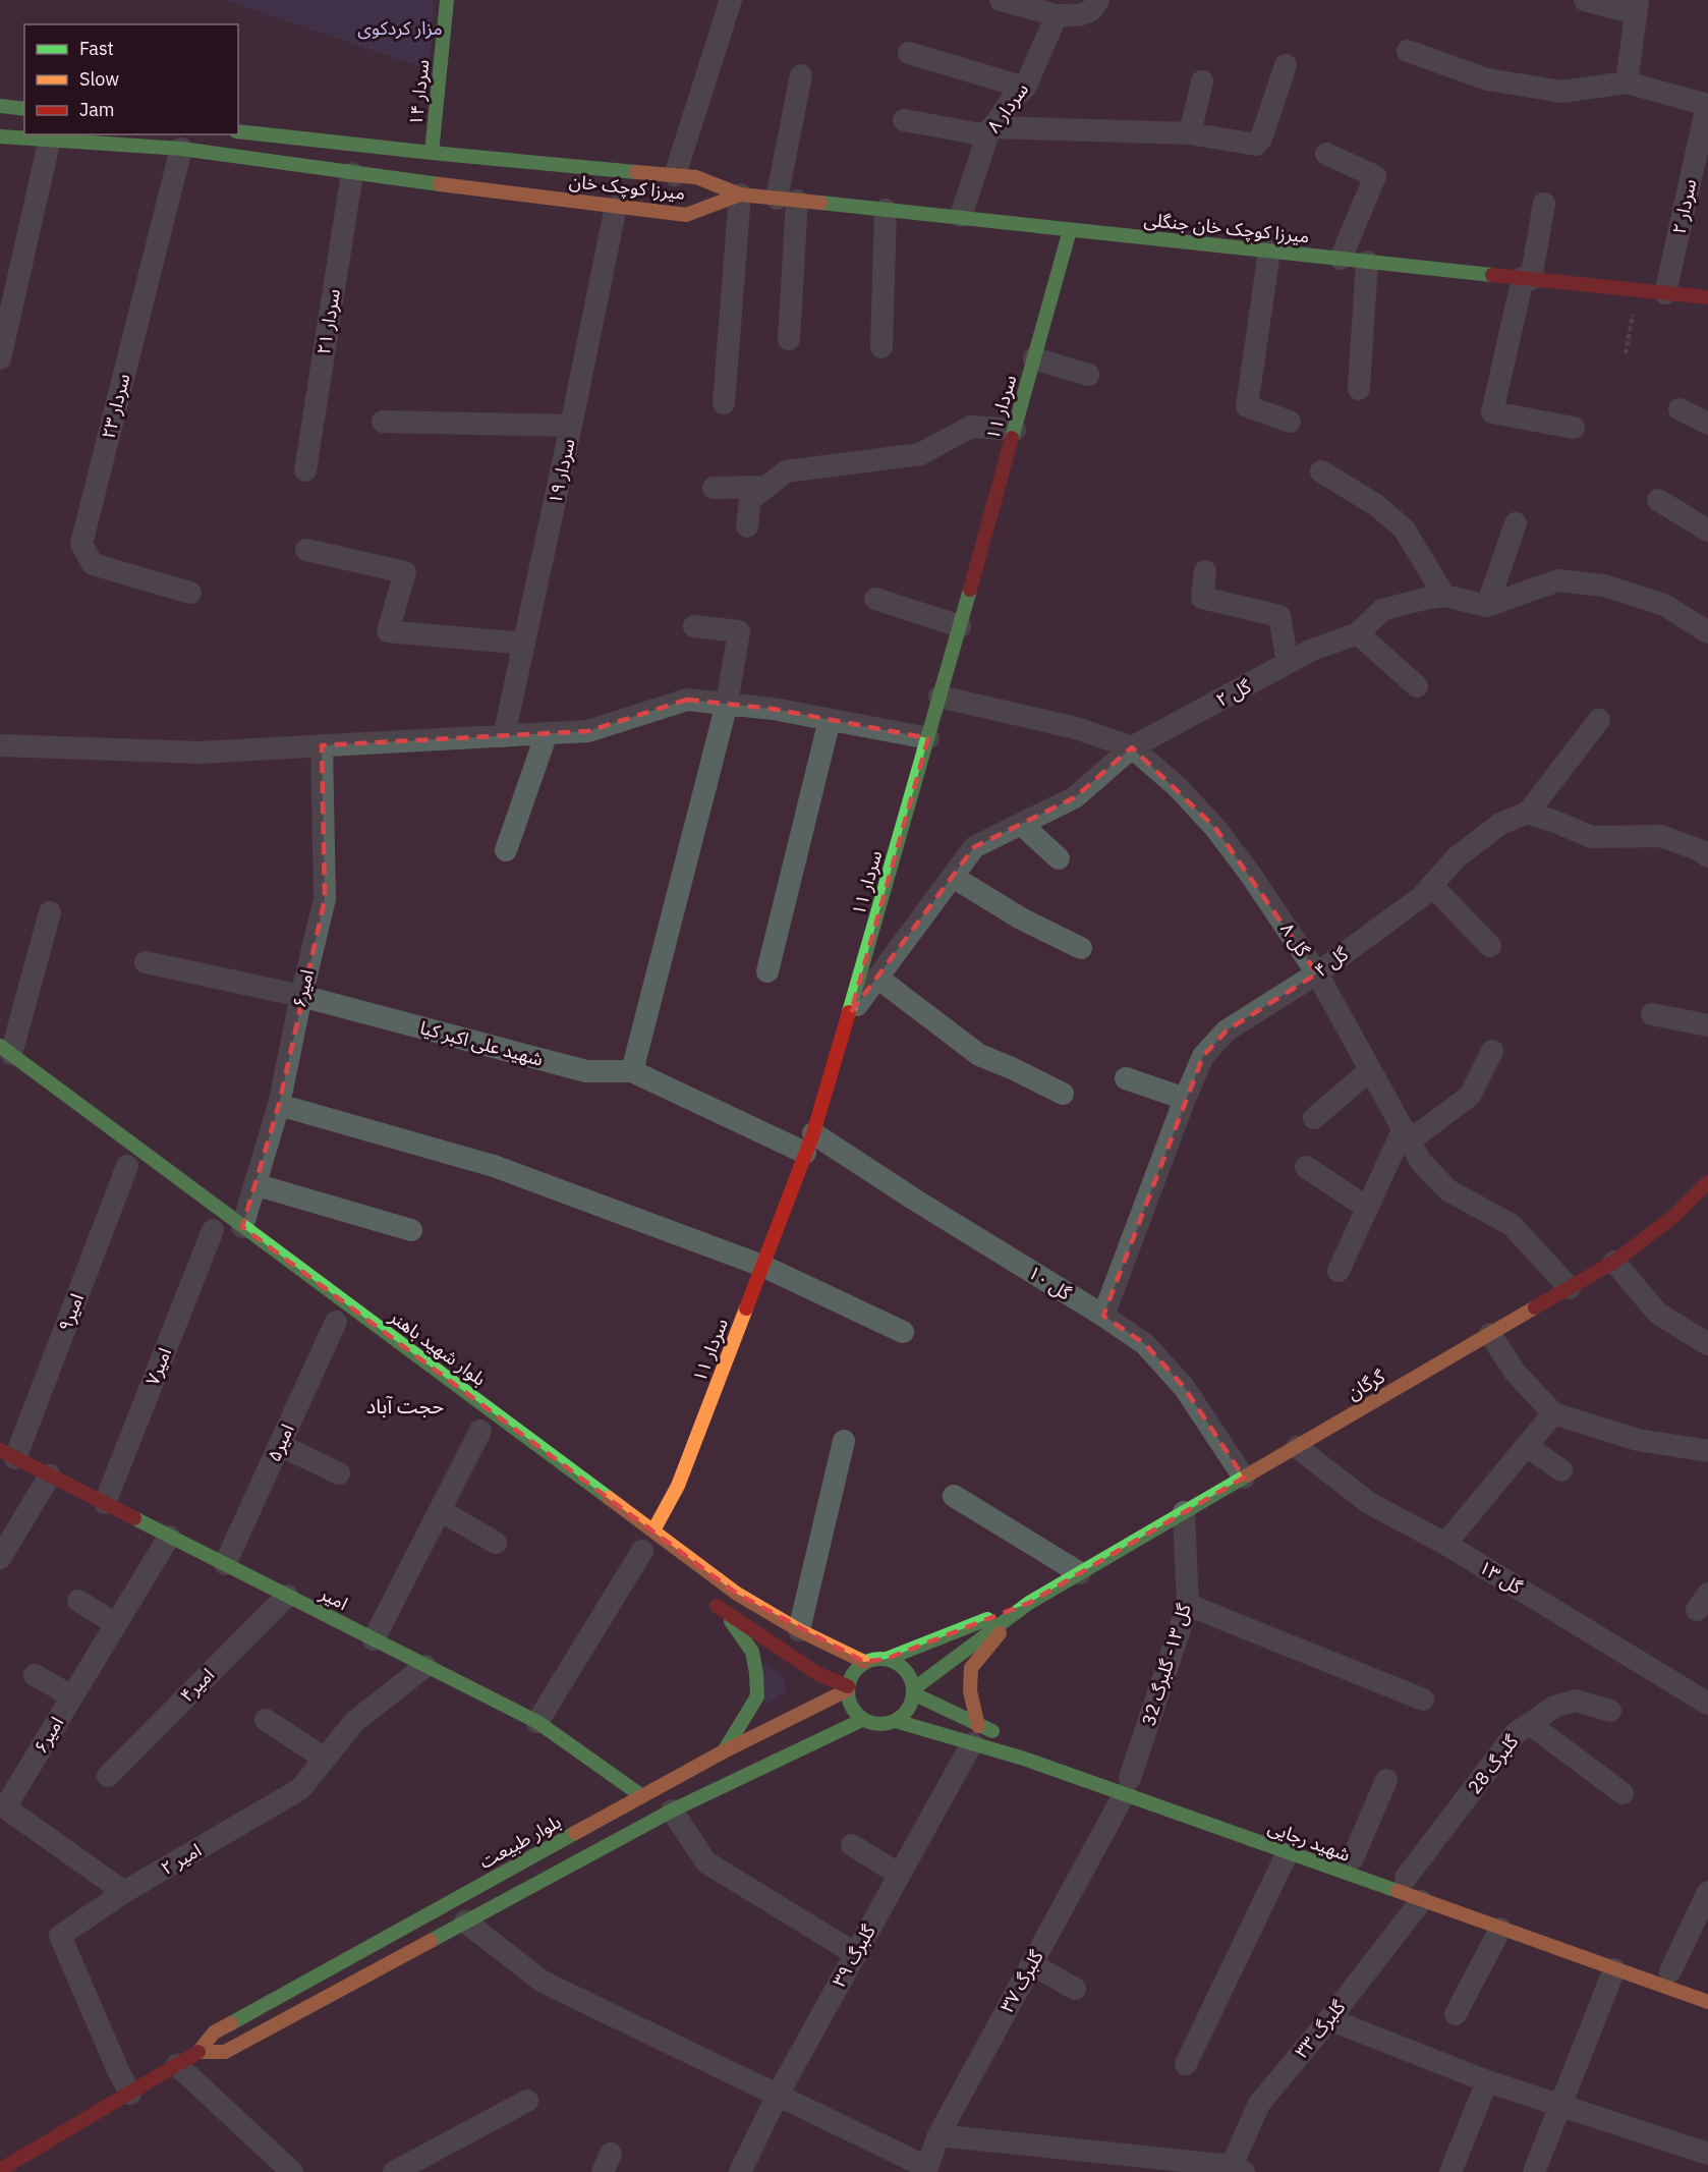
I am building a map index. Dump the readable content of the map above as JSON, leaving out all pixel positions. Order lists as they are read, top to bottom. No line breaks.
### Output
{"streets":{"main road":["سردار ۱۴","میرزا کوچک خان","میرزا کوچک خان جنگلی","سردار ۱۱","بلوار شهید باهنر","گرگان","امیر","شهید رجایی","بلوار طبیعت"],"street":["سردار ۸","سردار ۲","سردار ۲۱","سردار ۲۳","سردار ۱۹","گل ۲","گل ۸","گل ۴","امیر۶","شهید علی اکبر کیا","گل ۱۰","امیر۹","امیر۷","امیر۵","گل ۱۳","گل ۱۳- گلبرگ 32","امیر۴","گلبرگ 28","امیر ۲","گلبرگ ۳۹","گلبرگ ۳۷","گلبرگ ۳۳"]},"crossings":[["سردار ۱۴","میرزا کوچک خان"],["سردار ۸","میرزا کوچک خان جنگلی"],["میرزا کوچک خان","میرزا کوچک خان جنگلی"],["میرزا کوچک خان","سردار ۲۱"],["میرزا کوچک خان","سردار ۲۳"],["میرزا کوچک خان","سردار ۱۹"],["سردار ۲","میرزا کوچک خان جنگلی"],["میرزا کوچک خان جنگلی","سردار ۱۱"],["سردار ۱۱","گل ۲"],["سردار ۱۱","گل ۸"],["سردار ۱۱","شهید علی اکبر کیا"],["سردار ۱۱","گل ۱۰"],["سردار ۱۱","بلوار شهید باهنر"],["گل ۲","گل ۸"],["گل ۸","گل ۴"],["گل ۸","گرگان"],["گل ۴","گل ۱۰"],["امیر۶","شهید علی اکبر کیا"],["امیر۶","بلوار شهید باهنر"],["امیر۶","امیر۷"],["امیر۶","امیر"],["امیر۶","امیر ۲"],["شهید علی اکبر کیا","گل ۱۰"],["گل ۱۰","گرگان"],["امیر۹","امیر"],["بلوار شهید باهنر","امیر۷"],["بلوار شهید باهنر","شهید رجایی"],["بلوار شهید باهنر","بلوار طبیعت"],["امیر۷","امیر"],["گرگان","گل ۱۳"],["گرگان","گل ۱۳- گلبرگ 32"],["امیر۵","امیر"],["امیر","امیر۴"],["امیر","بلوار طبیعت"],["امیر","امیر ۲"],["گل ۱۳- گلبرگ 32","شهید رجایی"],["گل ۱۳- گلبرگ 32","گلبرگ ۳۷"],["گلبرگ 28","شهید رجایی"],["گلبرگ 28","گلبرگ ۳۳"],["شهید رجایی","بلوار طبیعت"],["شهید رجایی","گلبرگ ۳۹"],["شهید رجایی","گلبرگ ۳۷"],["شهید رجایی","گلبرگ ۳۳"]],"districts":["حجت آباد"],"parks":["مزار کردکوی"],"legend":["Fast","Slow","Jam"]}
